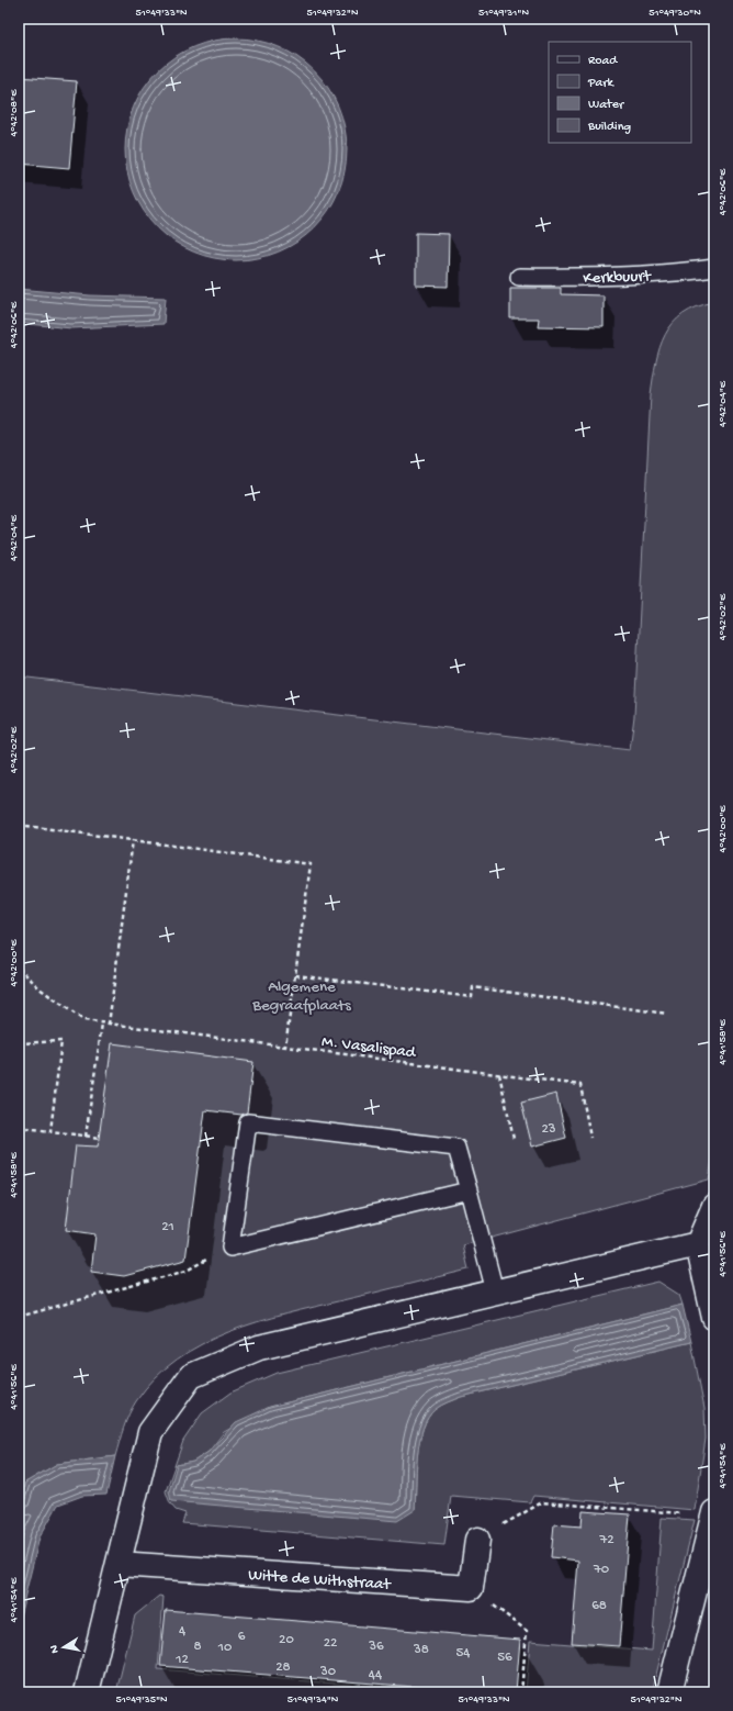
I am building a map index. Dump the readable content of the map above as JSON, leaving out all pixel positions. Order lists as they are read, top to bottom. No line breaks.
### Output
{"streets":{"street":["Witte de Withstraat"],"lane":["Kerkbuurt"],"path":["M. Vasalispad"]},"parks":["Algemene Begraafplaats"],"house_numbers":["23","21","72","70","68","4","6","20","22","8","36","10","38","54","56","12","28","30","44"],"legend":["Road","Park","Water","Building"],"north":"left","coordinates":["51°49'33\"N","51°49'32\"N","51°49'31\"N","51°49'30\"N","4°42'08\"E","4°42'06\"E","4°42'04\"E","4°42'02\"E","4°42'00\"E","4°41'58\"E","4°41'56\"E","4°41'54\"E","51°49'35\"N","51°49'34\"N"]}
